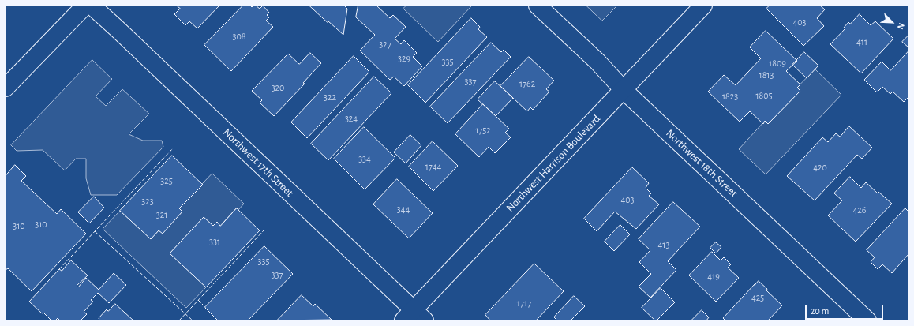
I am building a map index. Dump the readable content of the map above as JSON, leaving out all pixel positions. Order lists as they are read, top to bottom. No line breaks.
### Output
{"streets":{"street":["Northwest 17th Street","Northwest Harrison Boulevard","Northwest 18th Street"]},"crossings":[["Northwest 17th Street","Northwest Harrison Boulevard"],["Northwest Harrison Boulevard","Northwest 18th Street"]],"house_numbers":["403","308","411","327","329","335","1809","1813","337","1762","320","1805","1823","322","324","1752","334","1744","420","325","403","323","344","426","321","310","310","331","413","335","337","419","425","1717"],"scale_bar":"20 m","north":"bottom right"}
